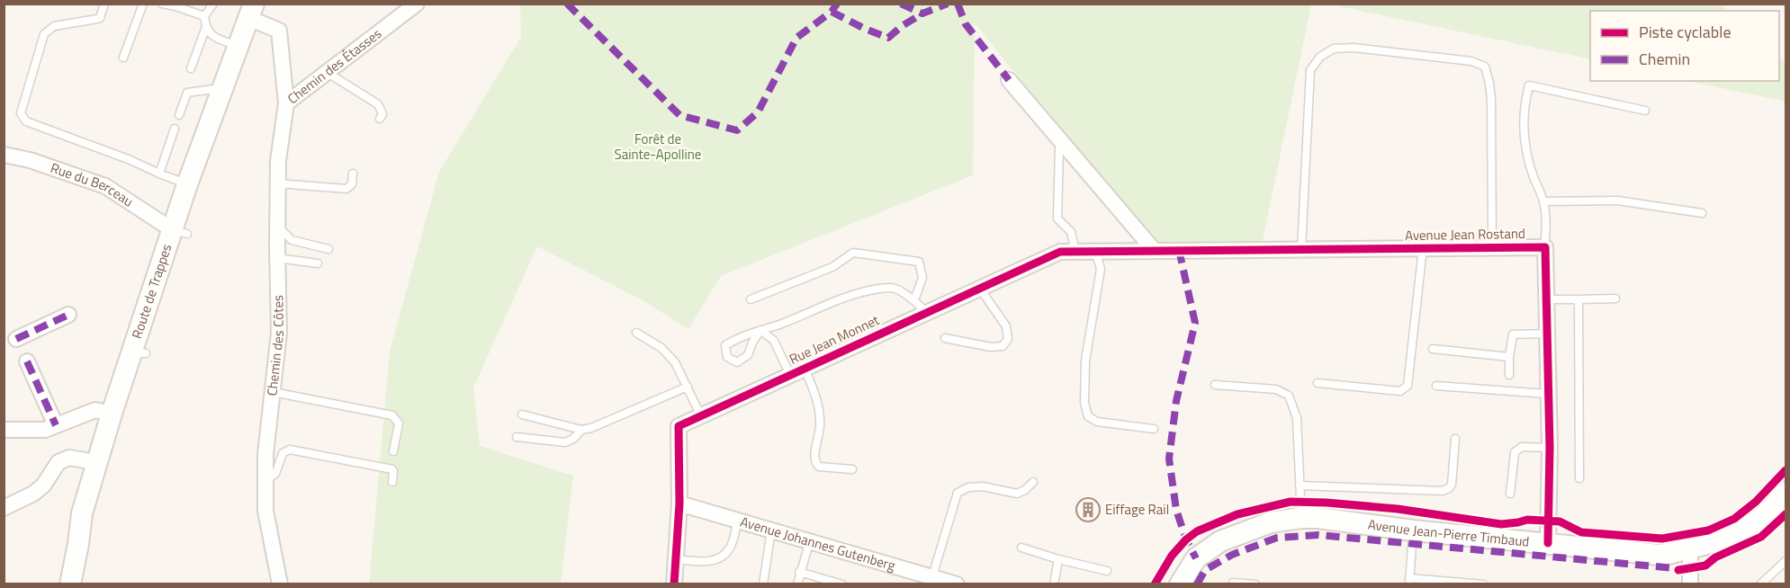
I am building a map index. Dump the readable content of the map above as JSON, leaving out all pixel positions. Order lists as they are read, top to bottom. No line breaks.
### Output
{"streets":{"street":["Chemin des Étasses","Rue du Berceau","Avenue Jean Rostand","Route de Trappes","Rue Jean Monnet","Chemin des Côtes","Avenue Jean-Pierre Timbaud","Avenue Johannes Gutenberg"]},"crossings":[["Chemin des Étasses","Route de Trappes"],["Chemin des Étasses","Chemin des Côtes"],["Rue du Berceau","Route de Trappes"],["Avenue Jean Rostand","Rue Jean Monnet"],["Avenue Jean Rostand","Avenue Jean-Pierre Timbaud"],["Rue Jean Monnet","Avenue Johannes Gutenberg"]],"parks":["Forêt de Sainte-Apolline"],"places":{"building":["Eiffage Rail"]},"legend":["Piste cyclable","Chemin"]}
